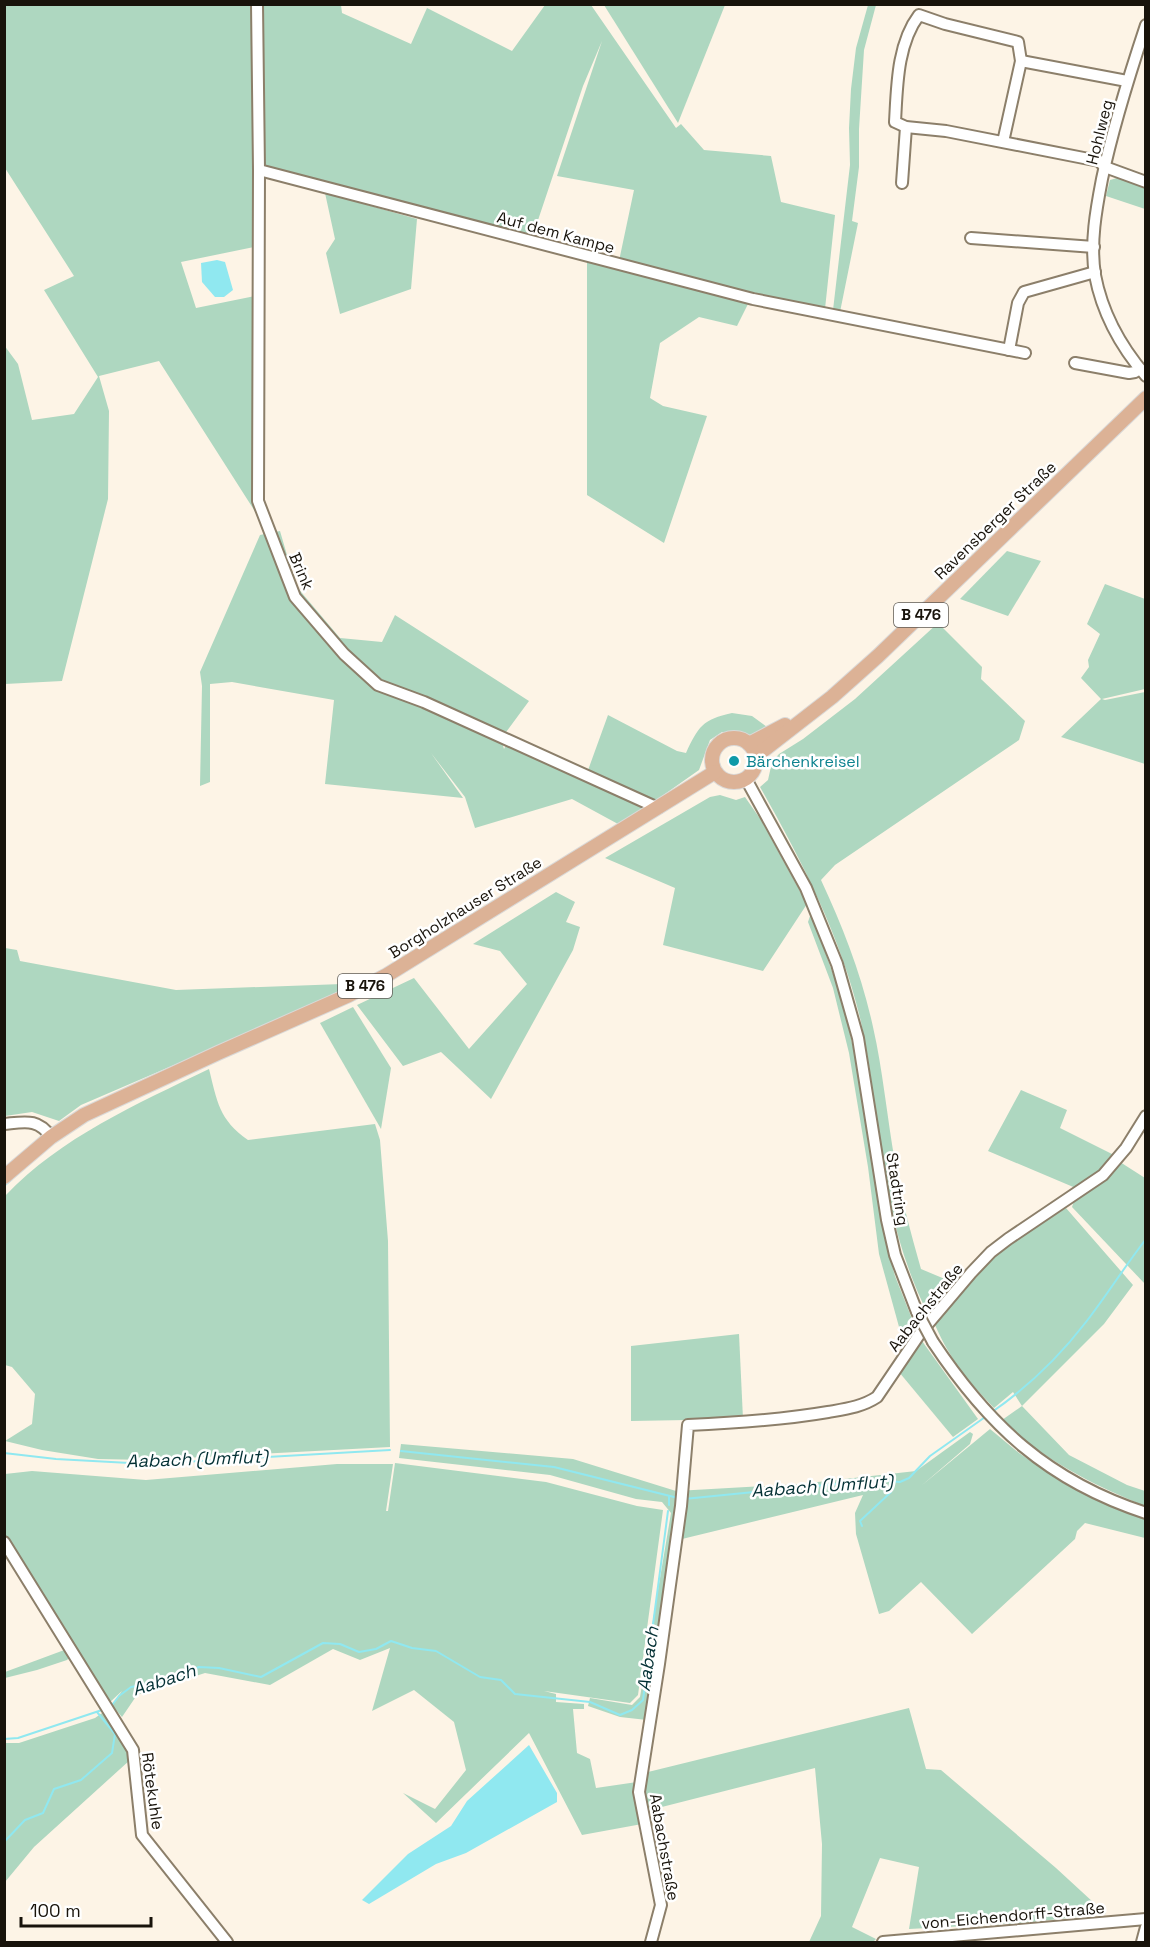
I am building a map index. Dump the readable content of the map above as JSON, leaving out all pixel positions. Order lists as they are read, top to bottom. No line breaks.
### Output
{"streets":{"main road":["Ravensberger Straße","B 476","Borgholzhauser Straße"],"street":["Hohlweg","Auf dem Kampe","Brink","Stadtring","Aabachstraße","Rötekuhle","von-Eichendorff-Straße"]},"crossings":[["Auf dem Kampe","Brink"],["Ravensberger Straße","Borgholzhauser Straße"],["Ravensberger Straße","Stadtring"],["Brink","Borgholzhauser Straße"],["Borgholzhauser Straße","Stadtring"]],"water":["Aabach (Umflut)","Aabach"],"places":["Bärchenkreisel"],"scale_bar":"100 m"}
